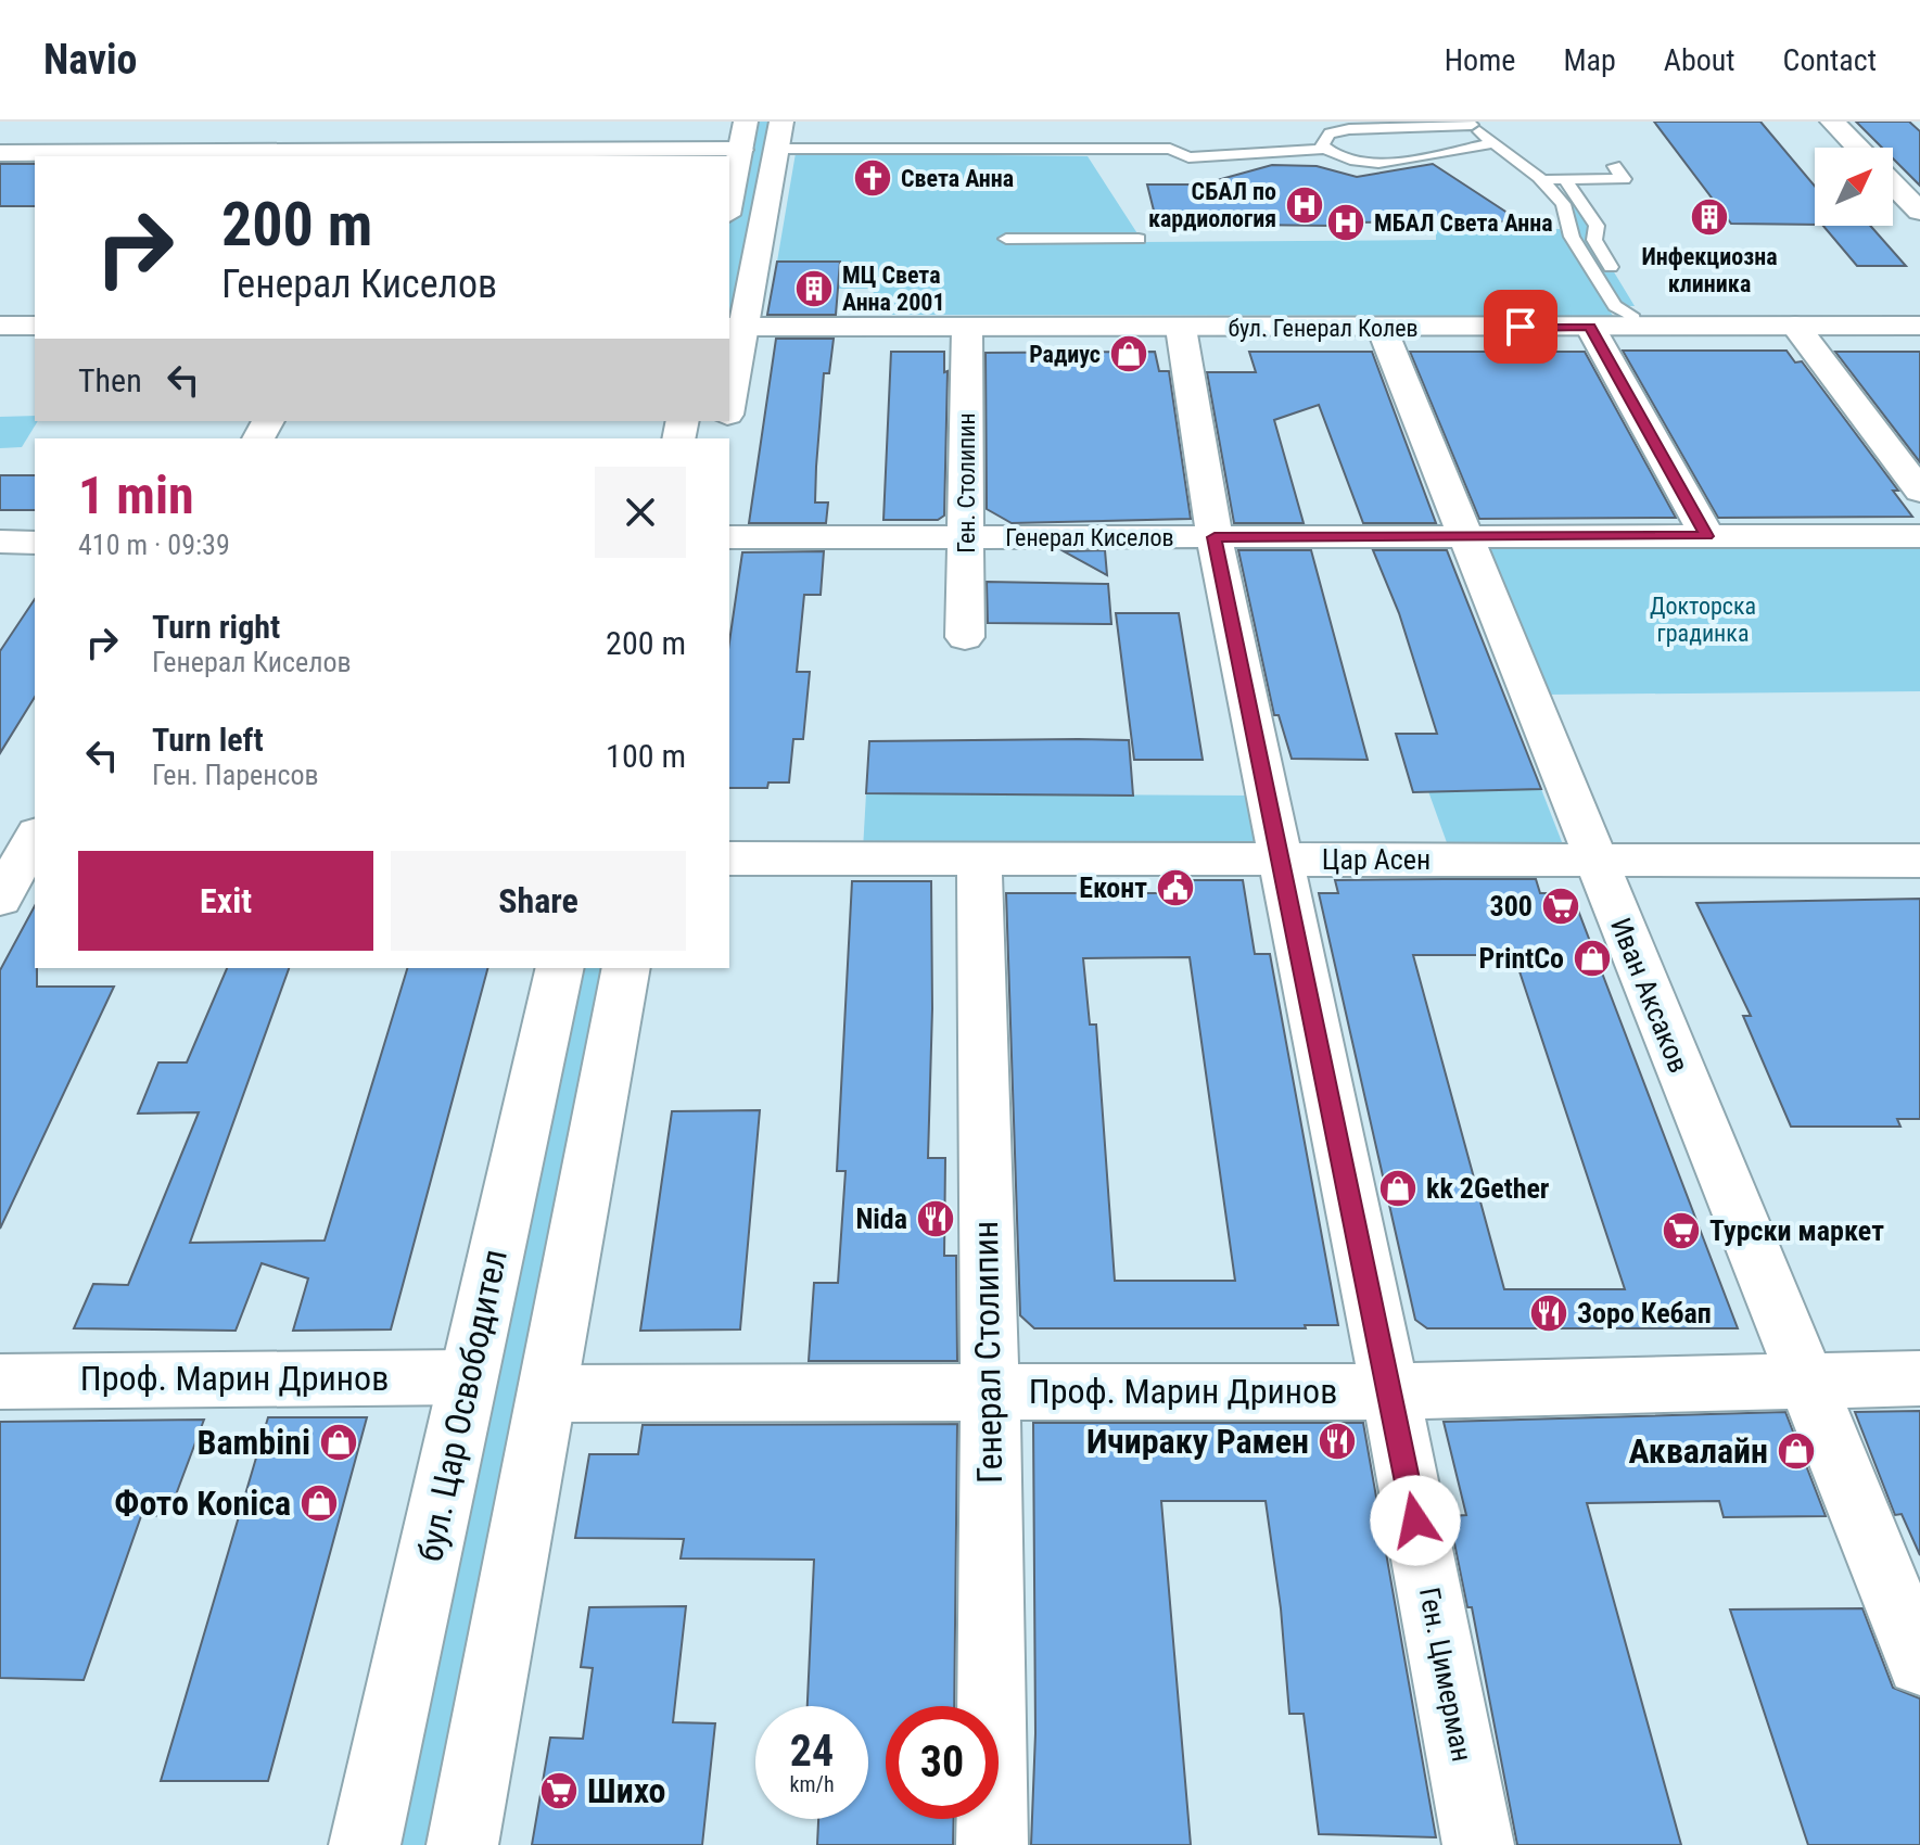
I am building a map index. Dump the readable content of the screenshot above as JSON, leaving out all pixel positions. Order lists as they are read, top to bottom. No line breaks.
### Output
{"streets":{"street":["бул. Генерал Колев","Ген. Столипин","Генерал Киселов","Цар Асен","Иван Аксаков","Генерал Столипин","Проф. Марин Дринов","бул. Цар Освободител","Ген. Цимерман"]},"crossings":[["бул. Генерал Колев","Ген. Столипин"],["бул. Генерал Колев","Иван Аксаков"],["бул. Генерал Колев","Ген. Цимерман"],["Ген. Столипин","Генерал Киселов"],["Генерал Киселов","Иван Аксаков"],["Генерал Киселов","Ген. Цимерман"],["Цар Асен","Иван Аксаков"],["Цар Асен","Генерал Столипин"],["Цар Асен","Ген. Цимерман"],["Иван Аксаков","Проф. Марин Дринов"],["Генерал Столипин","Проф. Марин Дринов"],["Проф. Марин Дринов","бул. Цар Освободител"],["Проф. Марин Дринов","Ген. Цимерман"]],"parks":["Докторска градинка"],"places":{"church":["Света Анна"],"hospital":["СБАЛ по кардиология","МБАЛ Света Анна"],"building":["Инфекциозна клиника","МЦ Света Анна 2001"],"shop":["Радиус","PrintCo","kk 2Gether","Bambini","Аквалайн","Фото Konica"],"public building":["Еконт"],"supermarket":["300","Турски маркет","Шихо"],"restaurant":["Nida","Зоро Кебап","Ичираку Рамен"]},"north":"top right","page":{"header":"Navio","nav":["Home","Map","About","Contact"],"turn":["200 m","Генерал Киселов"],"then":"Then","heading":["1 min","410 m · 09:39"],"list":[{"name":"Turn right","note":"Генерал Киселов","value":"200 m"},{"name":"Turn left","note":"Ген. Паренсов","value":"100 m"}],"buttons":["Exit","Share"],"speed":"24 km/h","limit":"30"}}
